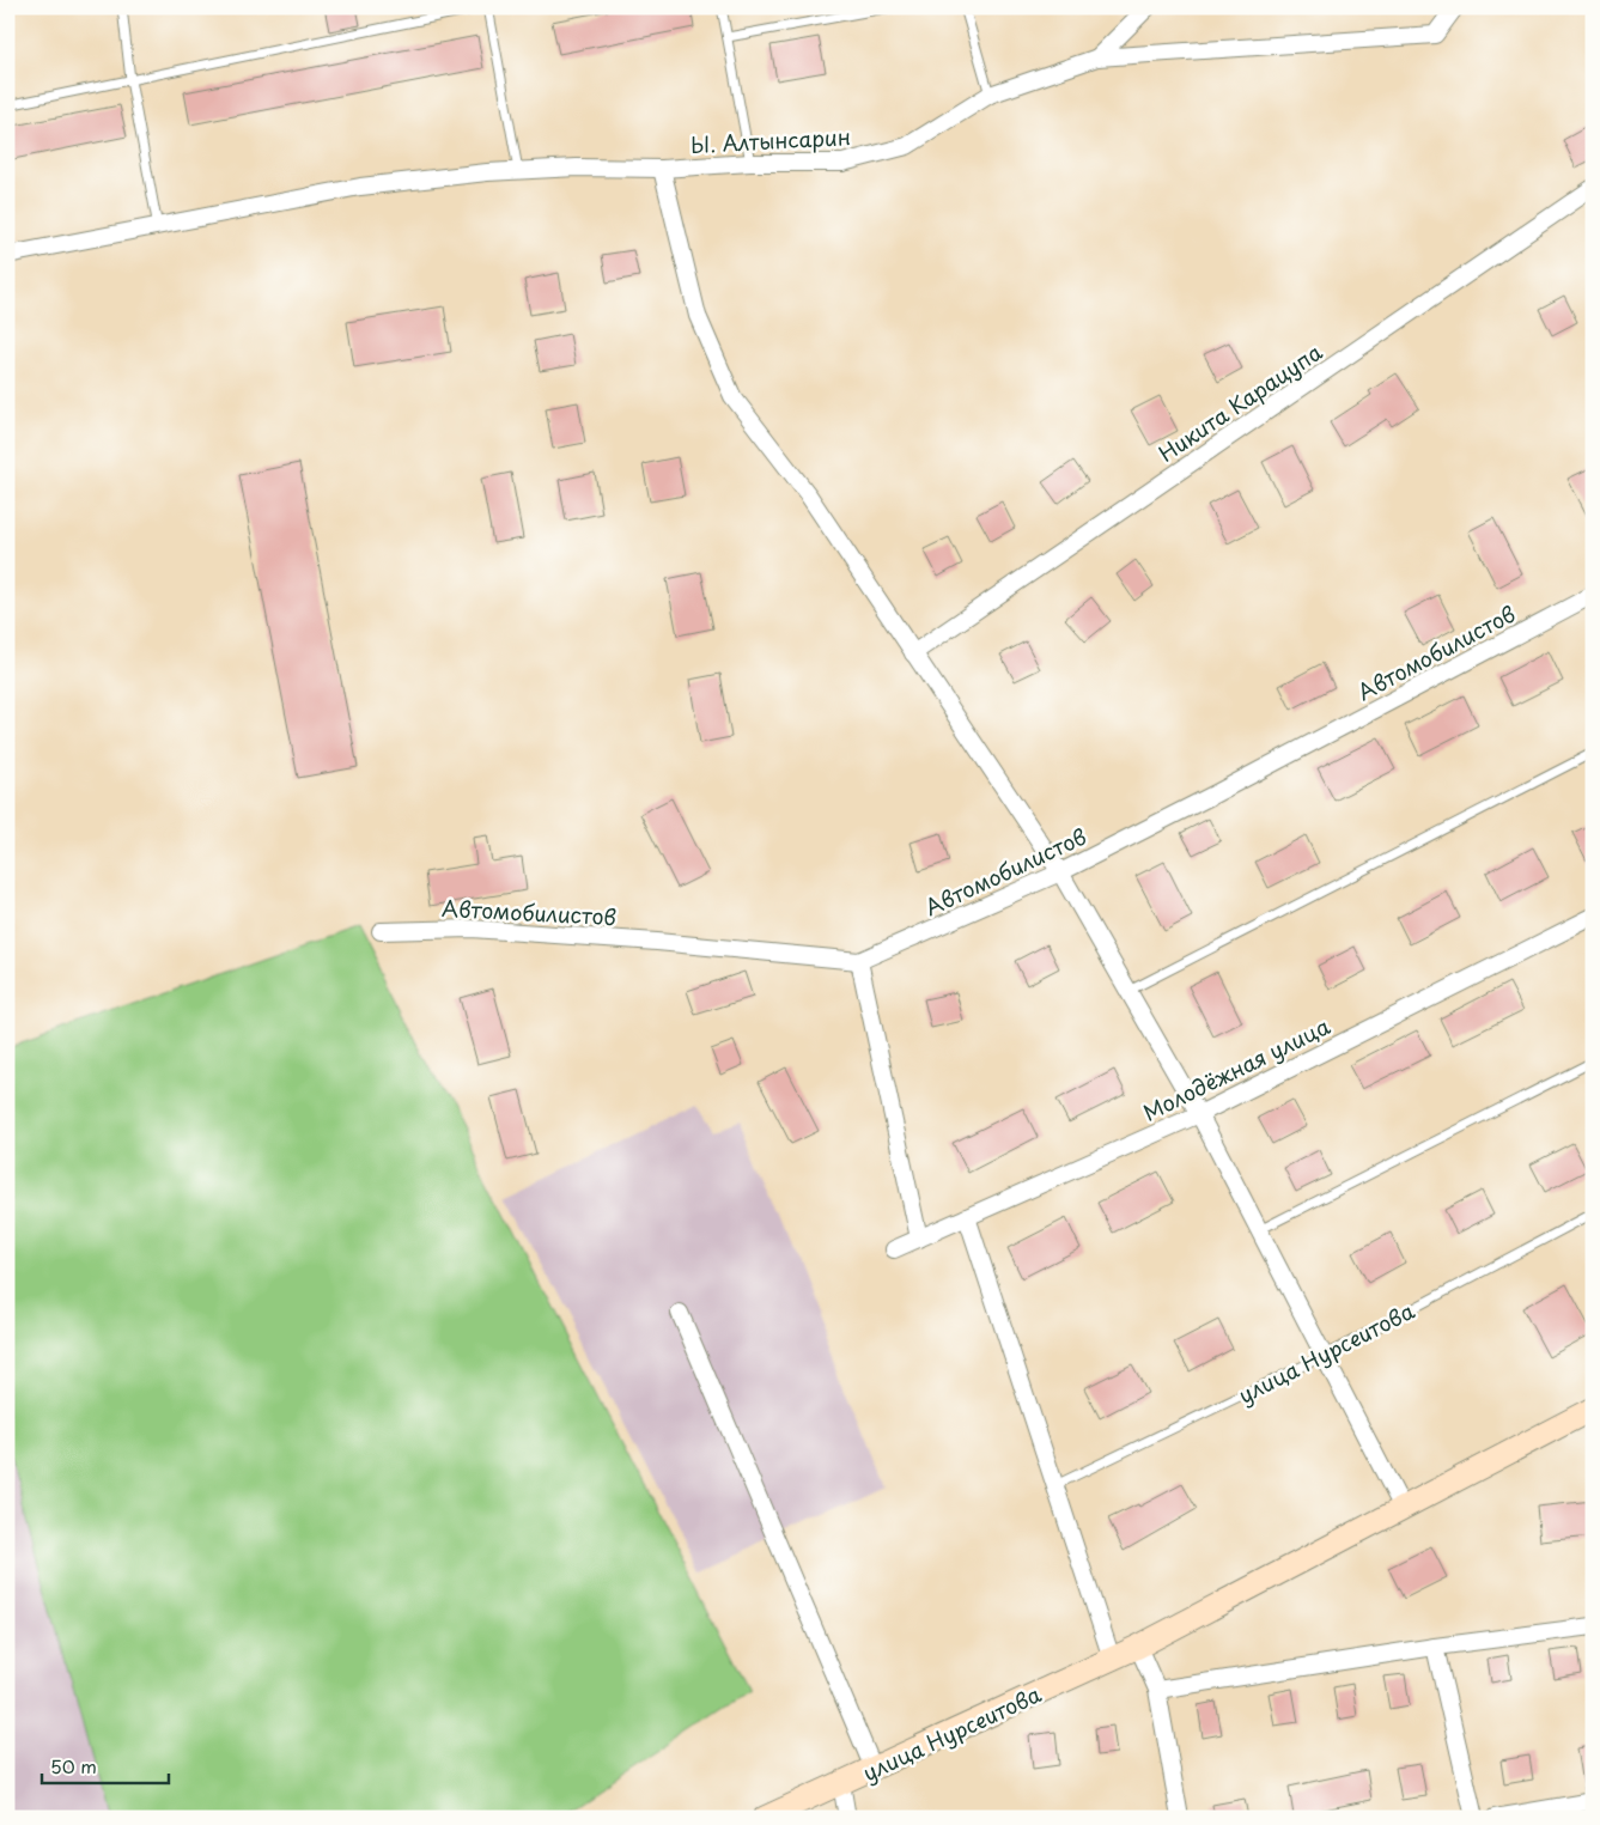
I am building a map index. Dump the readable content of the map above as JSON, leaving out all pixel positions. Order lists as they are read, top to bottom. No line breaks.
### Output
{"streets":{"main road":["улица Нурсеитова"],"street":["Ы. Алтынсарин","Никита Карацупа","Автомобилистов","Молодёжная улица"]},"scale_bar":"50 m"}
